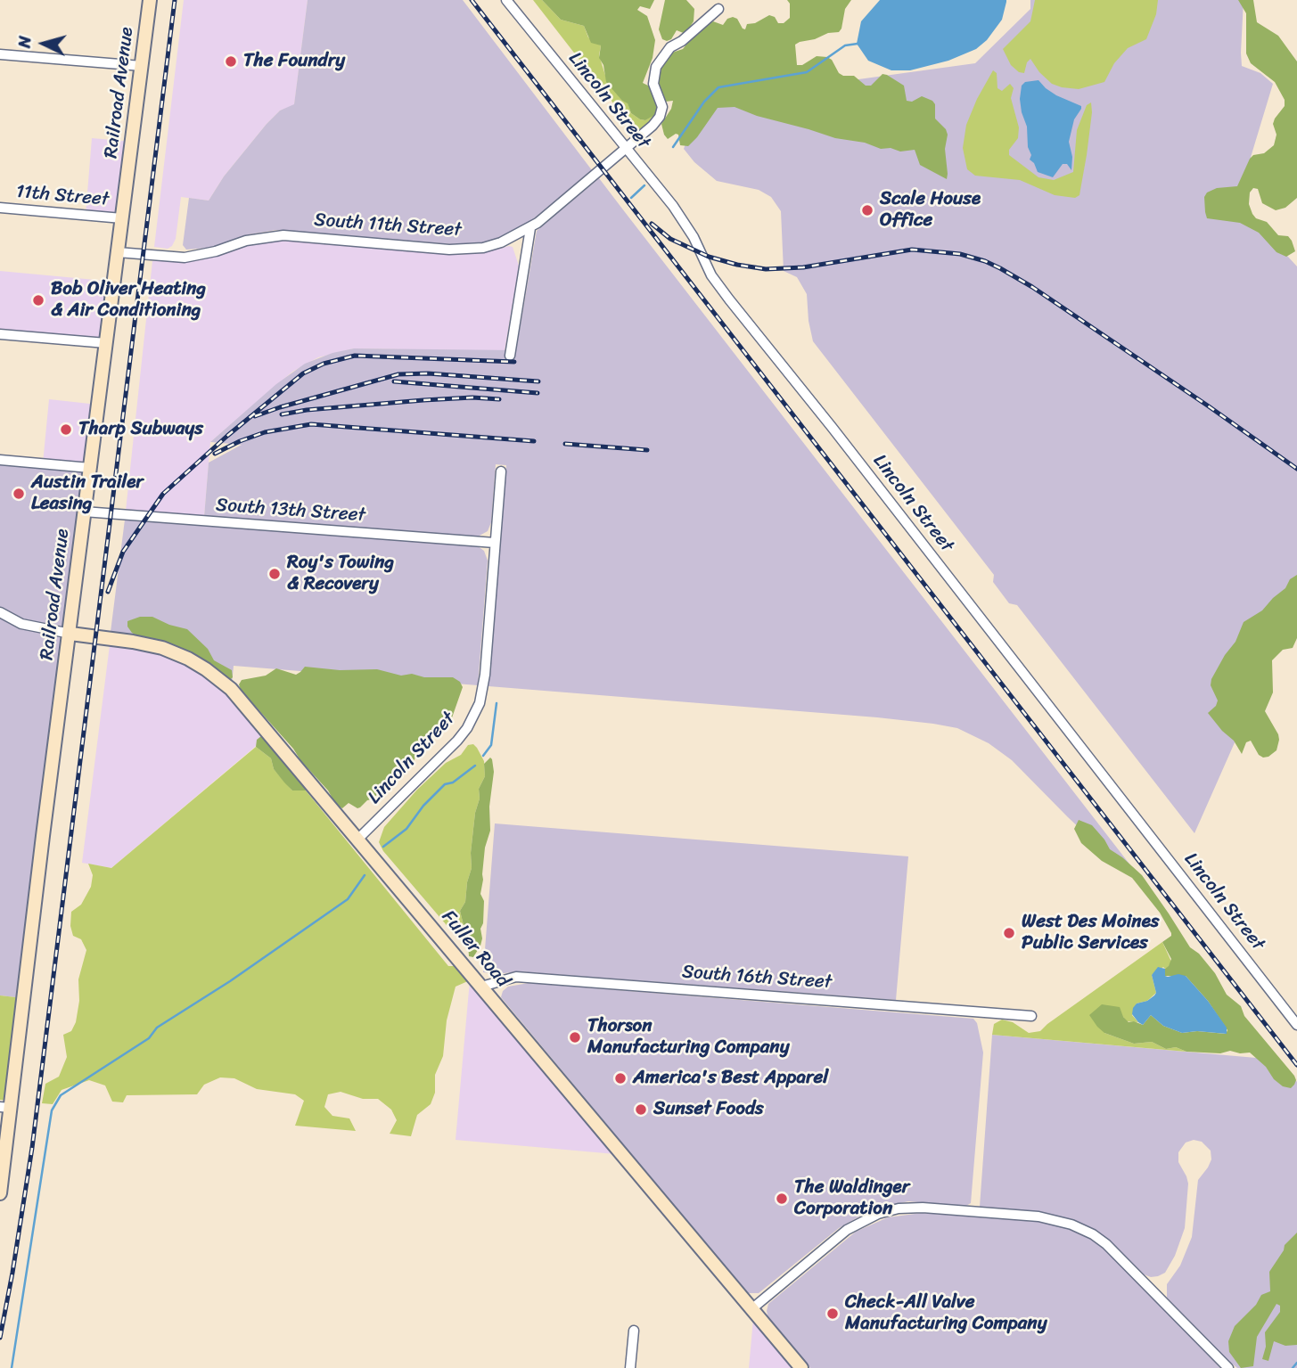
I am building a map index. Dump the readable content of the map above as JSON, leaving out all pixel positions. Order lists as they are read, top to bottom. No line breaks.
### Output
{"streets":{"main road":["Railroad Avenue","Fuller Road"],"street":["Lincoln Street","11th Street","South 11th Street","South 13th Street","South 16th Street"]},"crossings":[["Railroad Avenue","11th Street"],["Railroad Avenue","South 11th Street"],["Railroad Avenue","South 13th Street"],["Railroad Avenue","Fuller Road"],["Lincoln Street","South 11th Street"],["Lincoln Street","South 13th Street"],["Lincoln Street","Fuller Road"],["Fuller Road","South 16th Street"]],"places":["The Foundry","Scale House Office","Bob Oliver Heating & Air Conditioning","Tharp Subways","Austin Trailer Leasing","Roy's Towing & Recovery","West Des Moines Public Services","Thorson Manufacturing Company","America's Best Apparel","Sunset Foods","The Waldinger Corporation","Check-All Valve Manufacturing Company"],"north":"left"}
